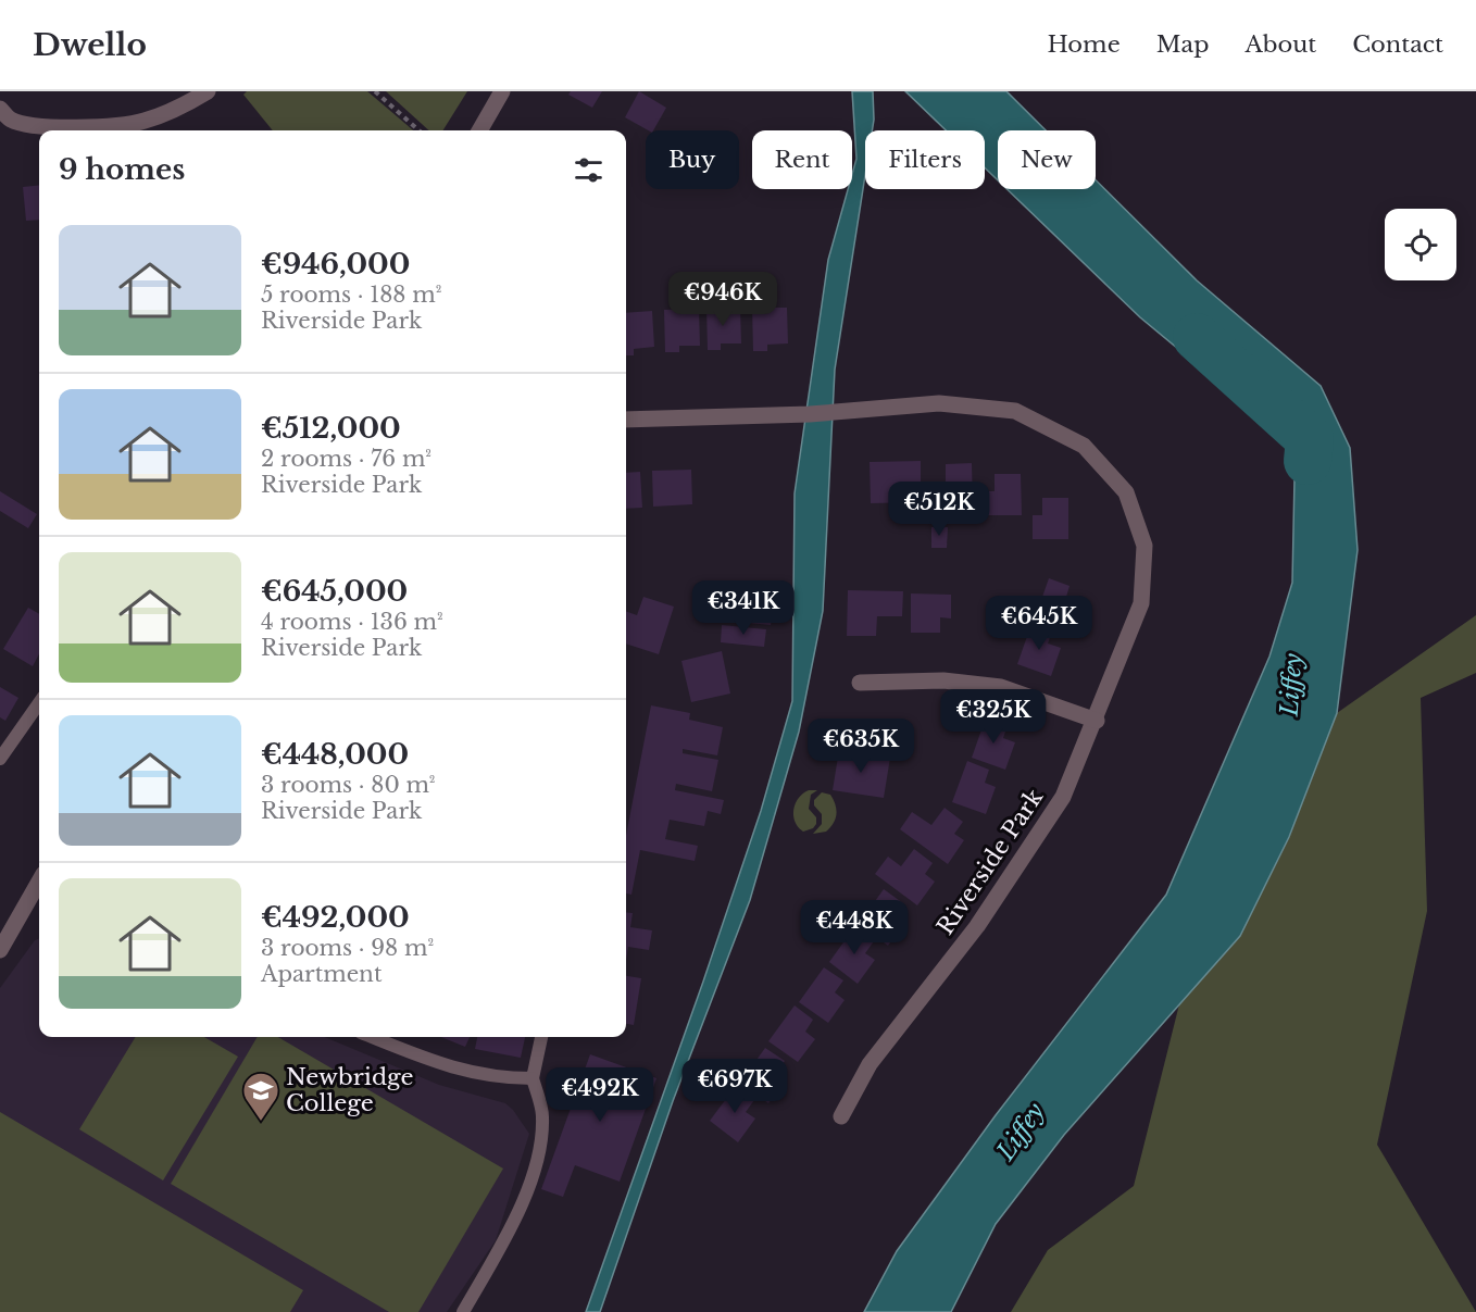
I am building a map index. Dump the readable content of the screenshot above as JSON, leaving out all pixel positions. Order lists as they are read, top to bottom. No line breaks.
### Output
{"streets":{"street":["Riverside Park"]},"water":["Liffey"],"places":{"school or university":["Newbridge College"]},"page":{"header":"Dwello","nav":["Home","Map","About","Contact"],"chip":["Buy","Rent","Filters","New"],"heading":"9 homes","list":[{"name":"€946,000","note":"5 rooms · 188 m² · Riverside Park"},{"name":"€512,000","note":"2 rooms · 76 m² · Riverside Park"},{"name":"€645,000","note":"4 rooms · 136 m² · Riverside Park"},{"name":"€448,000","note":"3 rooms · 80 m² · Riverside Park"},{"name":"€492,000","note":"3 rooms · 98 m² · Apartment"}],"price":["€946K","€512K","€341K","€645K","€325K","€635K","€448K","€697K","€492K"]}}
